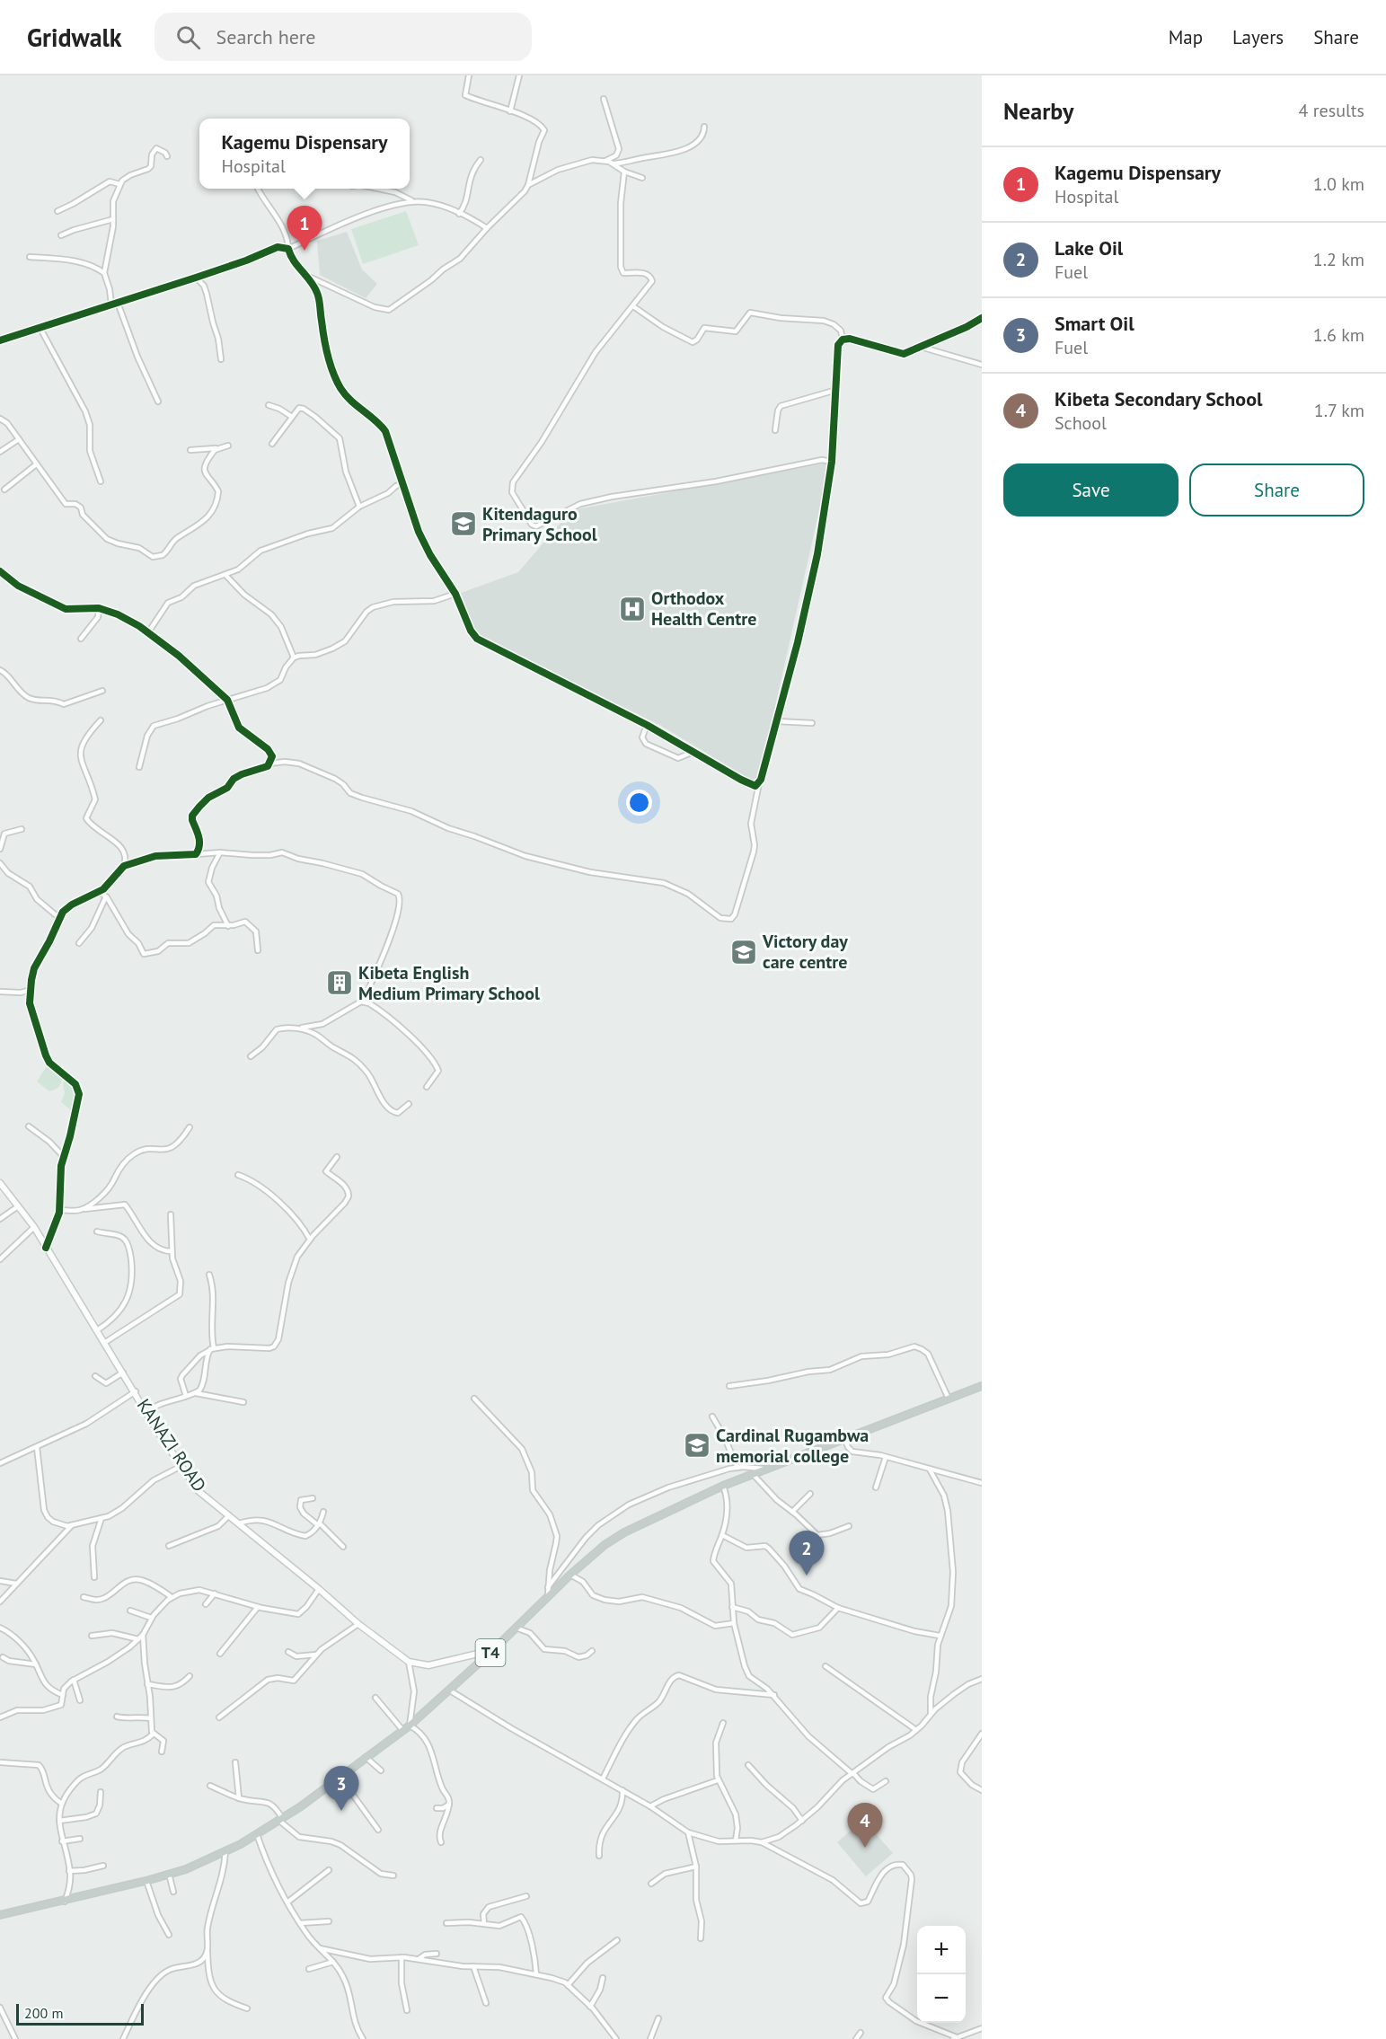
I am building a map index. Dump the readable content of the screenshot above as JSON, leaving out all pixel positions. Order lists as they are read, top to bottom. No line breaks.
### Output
{"streets":{"highway":["T4"],"main road":["KANAZI ROAD"]},"places":{"school or university":["Kitendaguro Primary School","Victory day care centre","Cardinal Rugambwa memorial college"],"hospital":["Orthodox Health Centre"],"building":["Kibeta English Medium Primary School"]},"scale_bar":"200 m","page":{"header":"Gridwalk","search":"Search here","nav":["Map","Layers","Share"],"heading":["Nearby","4 results"],"popup":["Kagemu Dispensary","Hospital"],"list":[{"mark":"1","name":"Kagemu Dispensary","note":"Hospital","value":"1.0 km"},{"mark":"2","name":"Lake Oil","note":"Fuel","value":"1.2 km"},{"mark":"3","name":"Smart Oil","note":"Fuel","value":"1.6 km"},{"mark":"4","name":"Kibeta Secondary School","note":"School","value":"1.7 km"}],"pins":["1","2","3","4"],"buttons":["Save","Share"],"map_buttons":["+","−"],"scale":"200 m"}}
